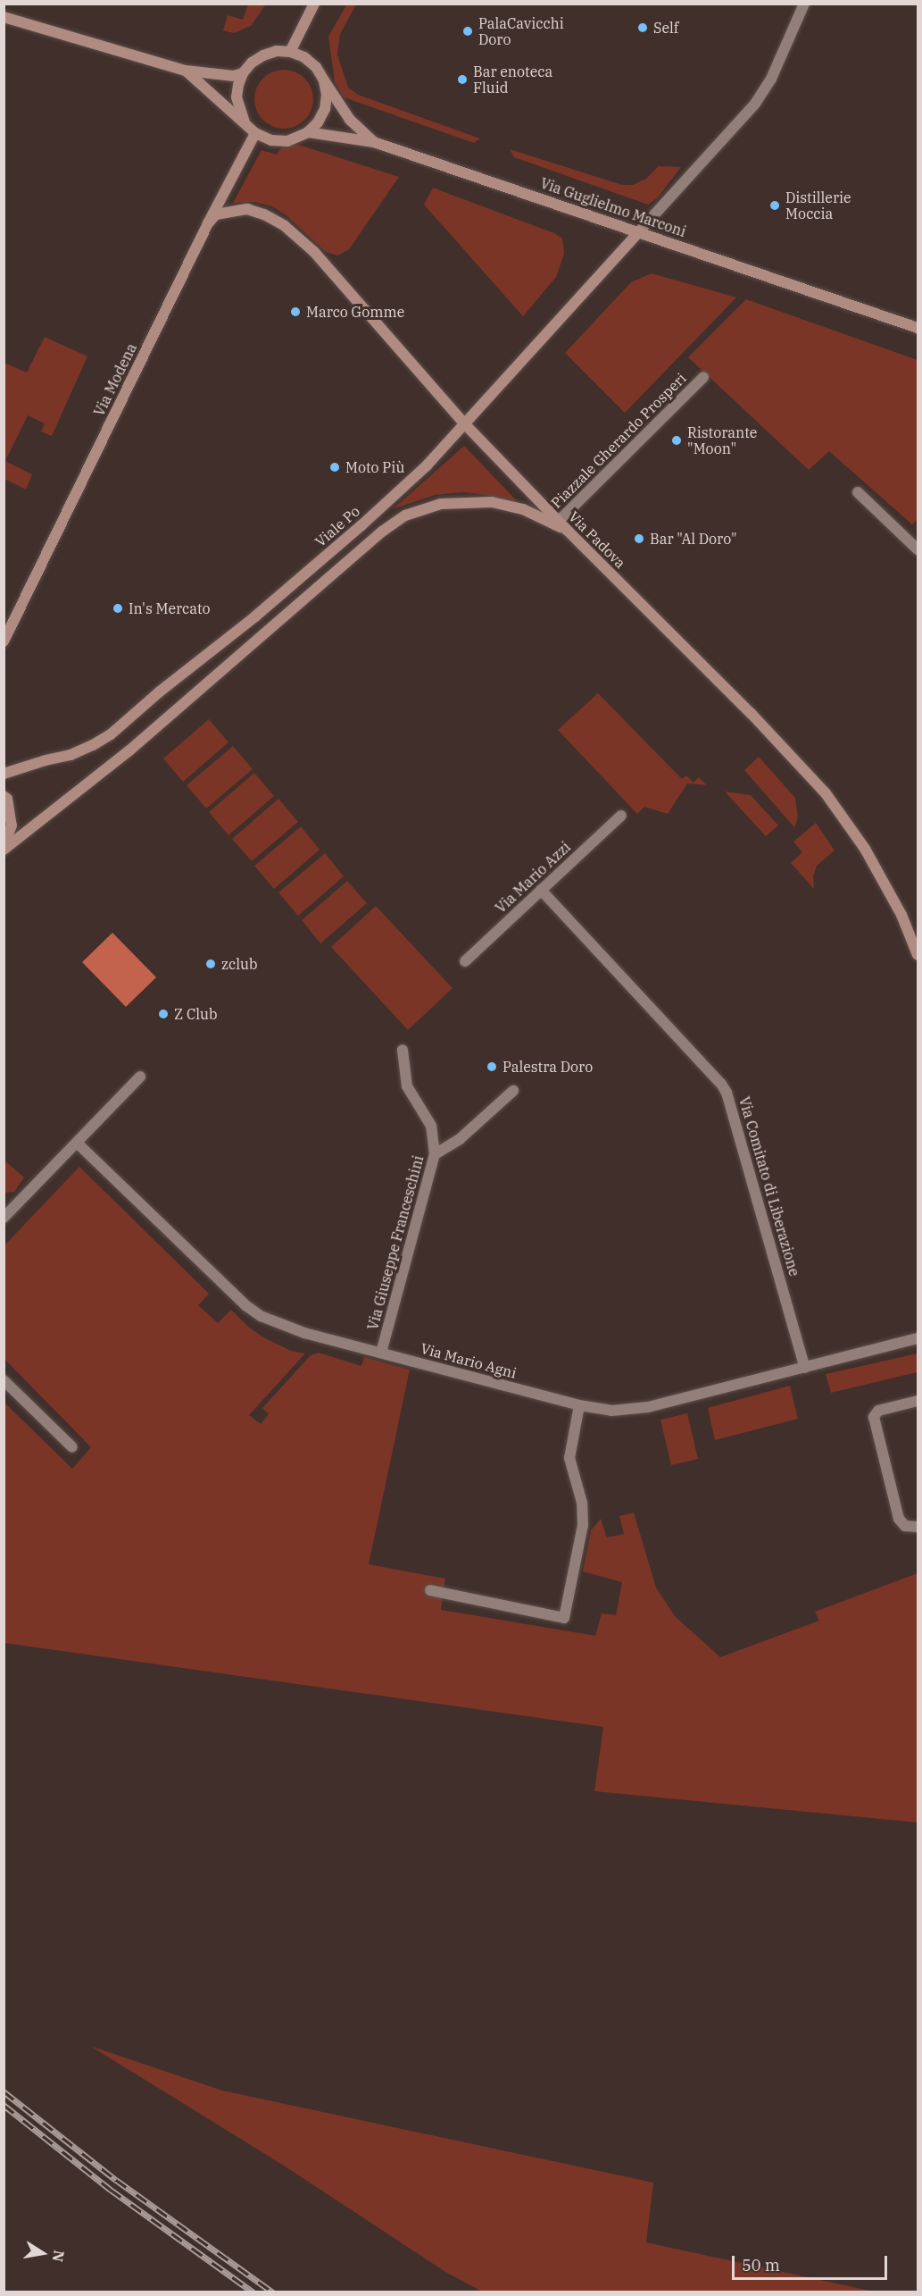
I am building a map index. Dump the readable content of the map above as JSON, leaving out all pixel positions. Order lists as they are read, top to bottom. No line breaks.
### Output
{"streets":{"main road":["Via Guglielmo Marconi","Via Modena","Viale Po","Via Padova"],"street":["Piazzale Gherardo Prosperi","Via Mario Azzi","Via Comitato di Liberazione","Via Giuseppe Franceschini","Via Mario Agni"]},"crossings":[["Via Guglielmo Marconi","Via Modena"],["Via Guglielmo Marconi","Viale Po"],["Via Modena","Via Padova"],["Piazzale Gherardo Prosperi","Via Padova"],["Viale Po","Via Padova"],["Via Mario Azzi","Via Comitato di Liberazione"],["Via Comitato di Liberazione","Via Mario Agni"],["Via Giuseppe Franceschini","Via Mario Agni"]],"places":["Self","PalaCavicchi Doro","Bar enoteca Fluid","Distillerie Moccia","Marco Gomme","Ristorante \"Moon\"","Moto Più","Bar \"Al Doro\"","In's Mercato","zclub","Z Club","Palestra Doro"],"scale_bar":"50 m","north":"right"}
